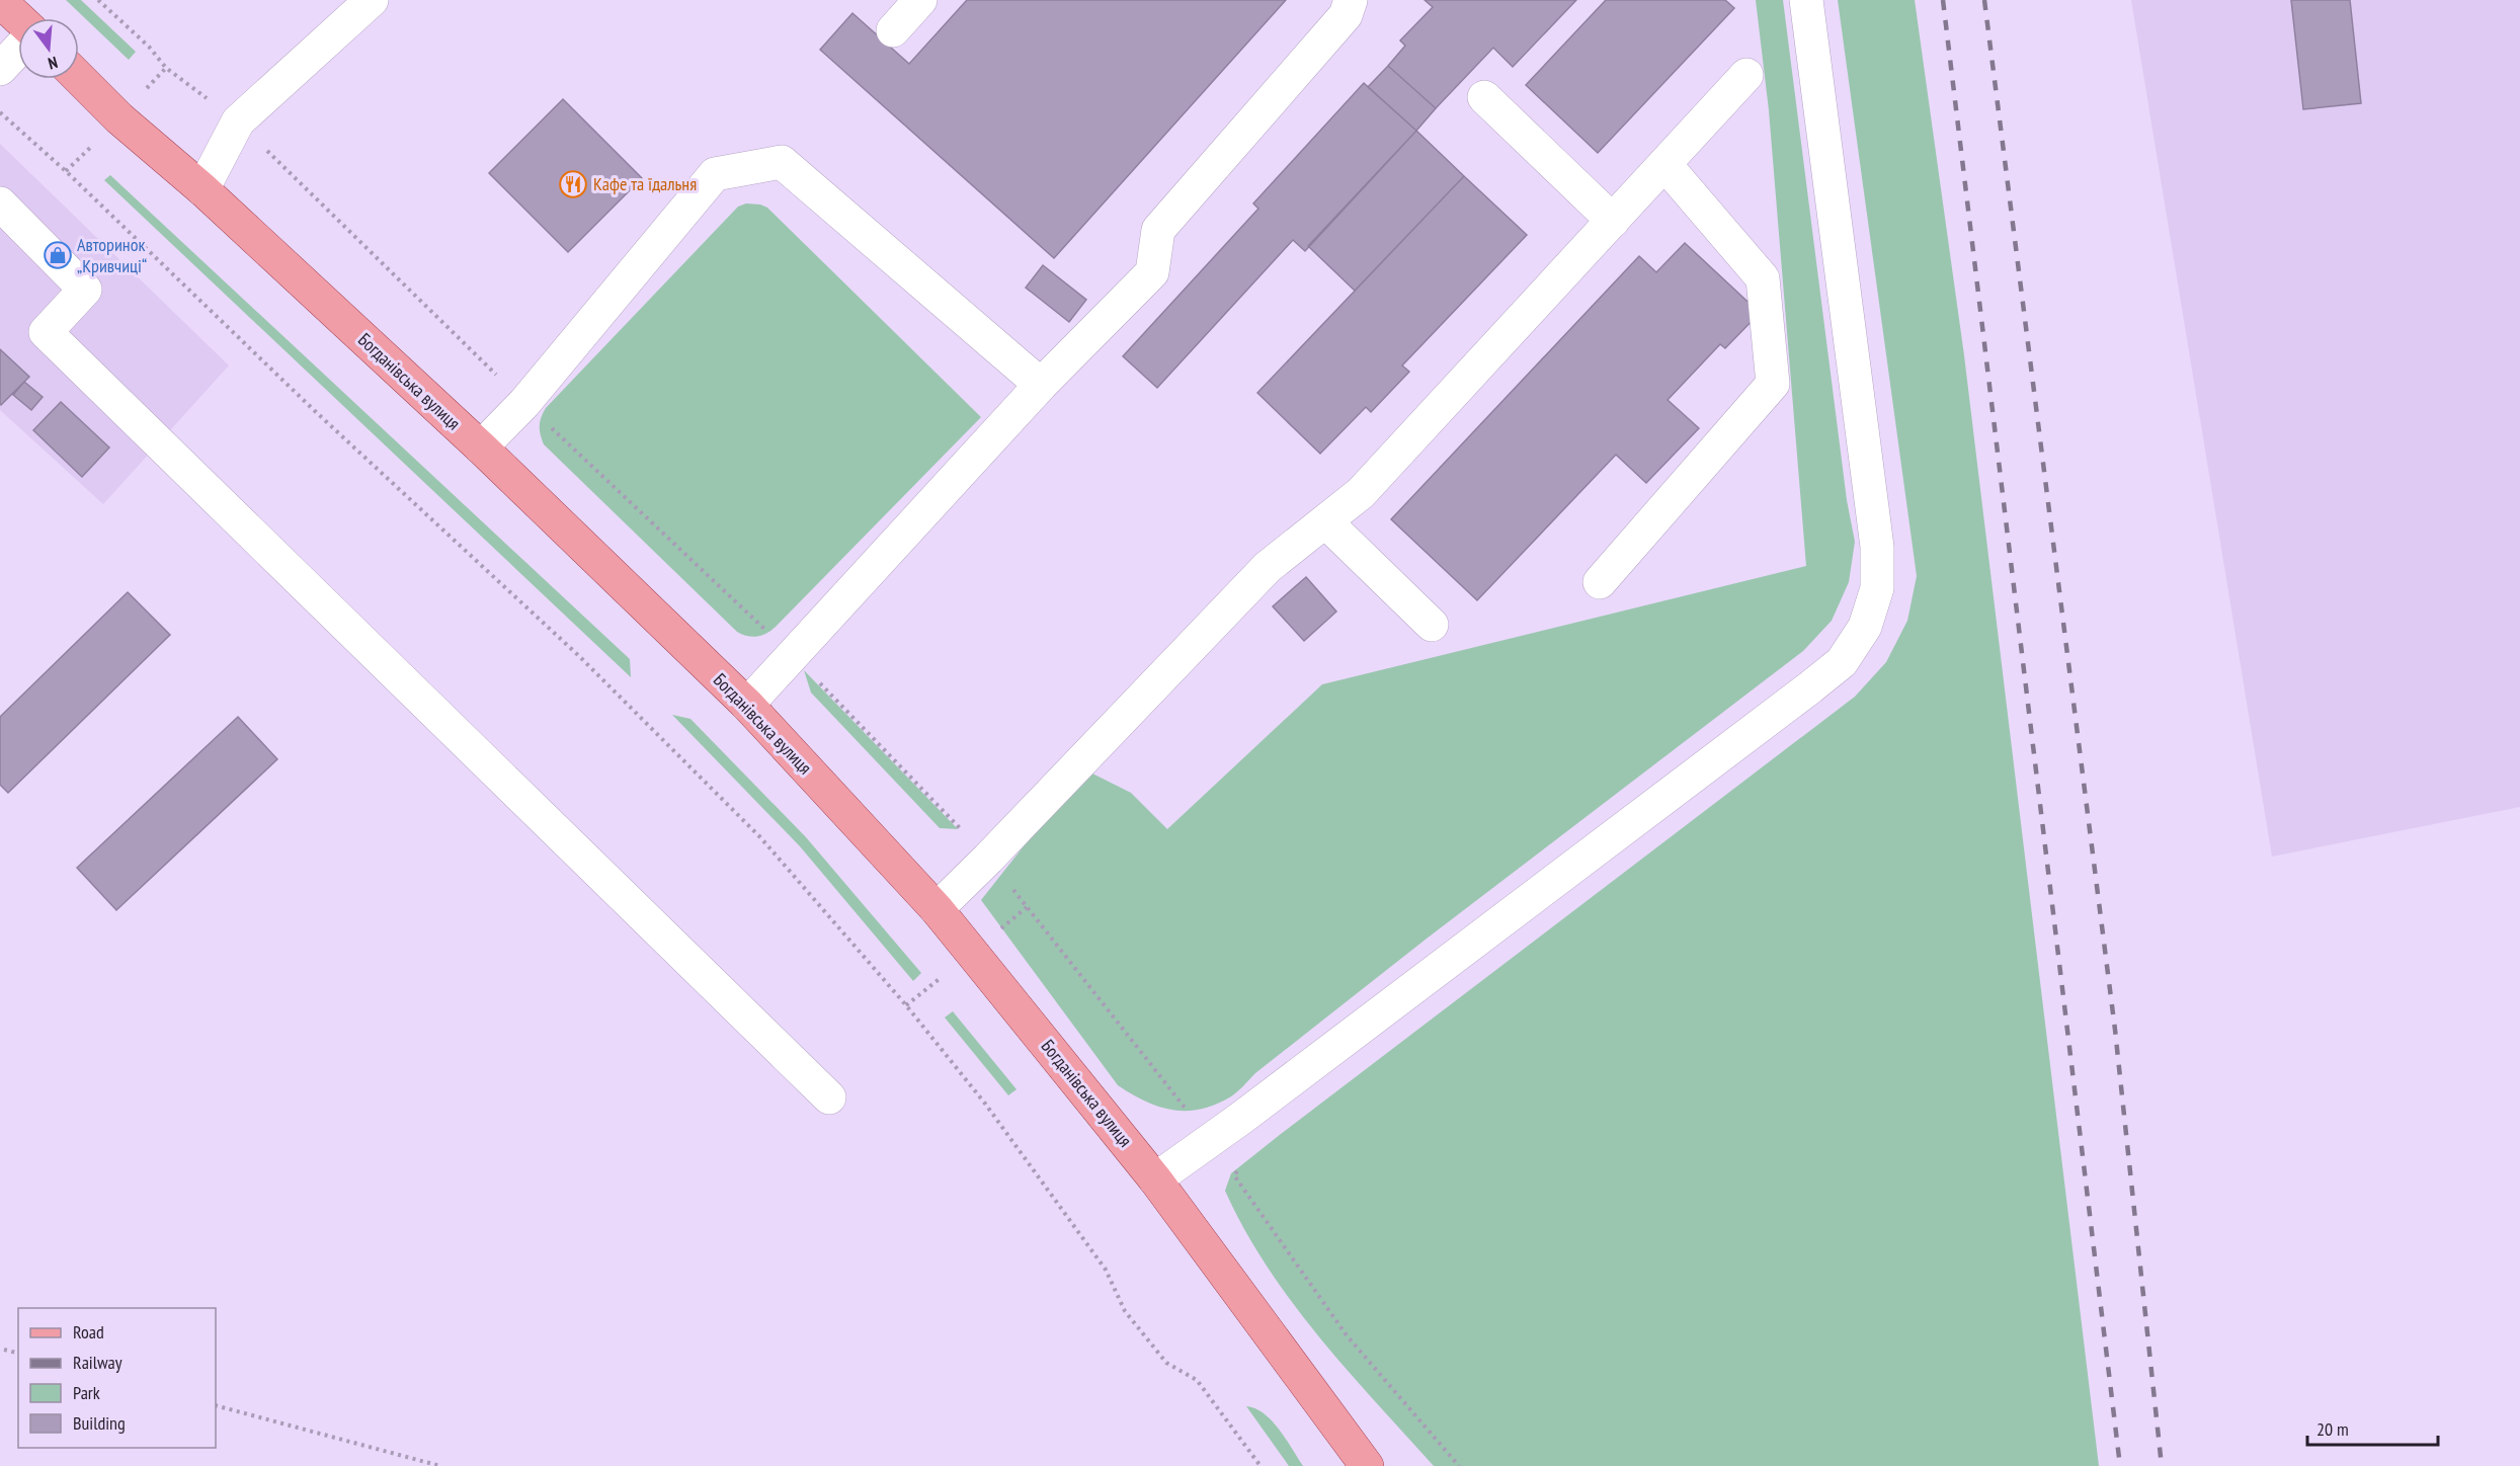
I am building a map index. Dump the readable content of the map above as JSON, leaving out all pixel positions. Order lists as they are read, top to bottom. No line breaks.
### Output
{"streets":{"main road":["Богданівська вулиця"]},"places":{"restaurant":["Кафе та їдальня"],"shop":["Авторинок „Кривчиці“"]},"legend":["Road","Railway","Park","Building"],"scale_bar":"20 m","north":"bottom"}
